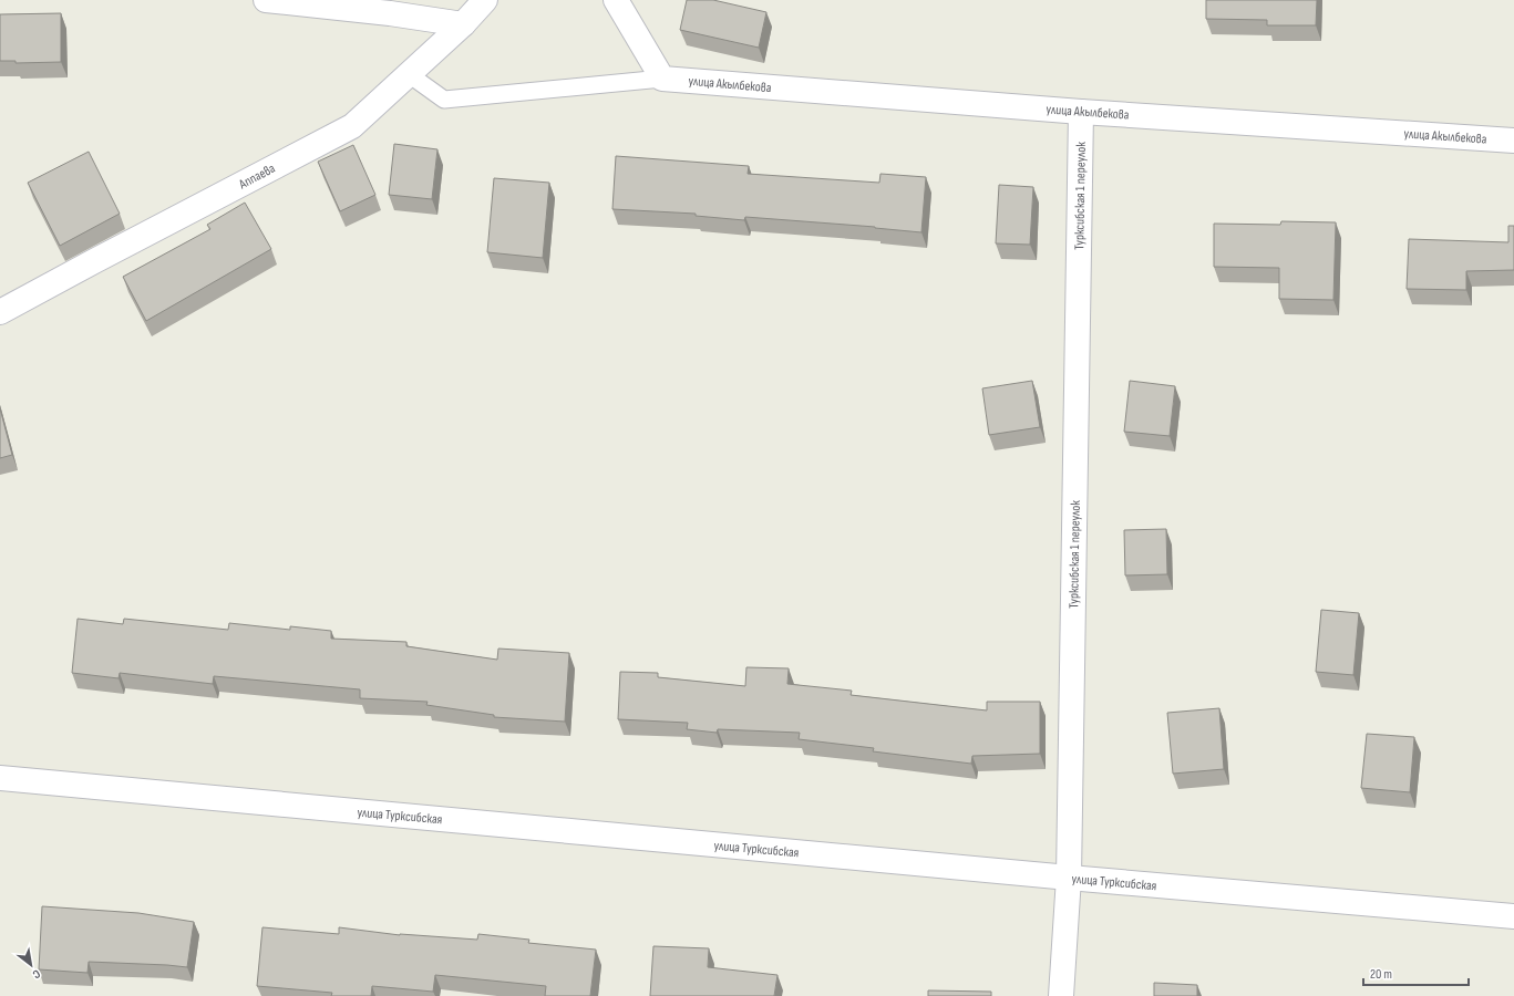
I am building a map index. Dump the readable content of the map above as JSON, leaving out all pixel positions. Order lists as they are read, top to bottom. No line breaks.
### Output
{"streets":{"street":["улица Акылбекова","Аппаева","Турксибская 1 переулок","улица Турксибская"]},"crossings":[["улица Акылбекова","Аппаева"],["улица Акылбекова","Турксибская 1 переулок"],["Турксибская 1 переулок","улица Турксибская"]],"scale_bar":"20 m","north":"bottom right"}
